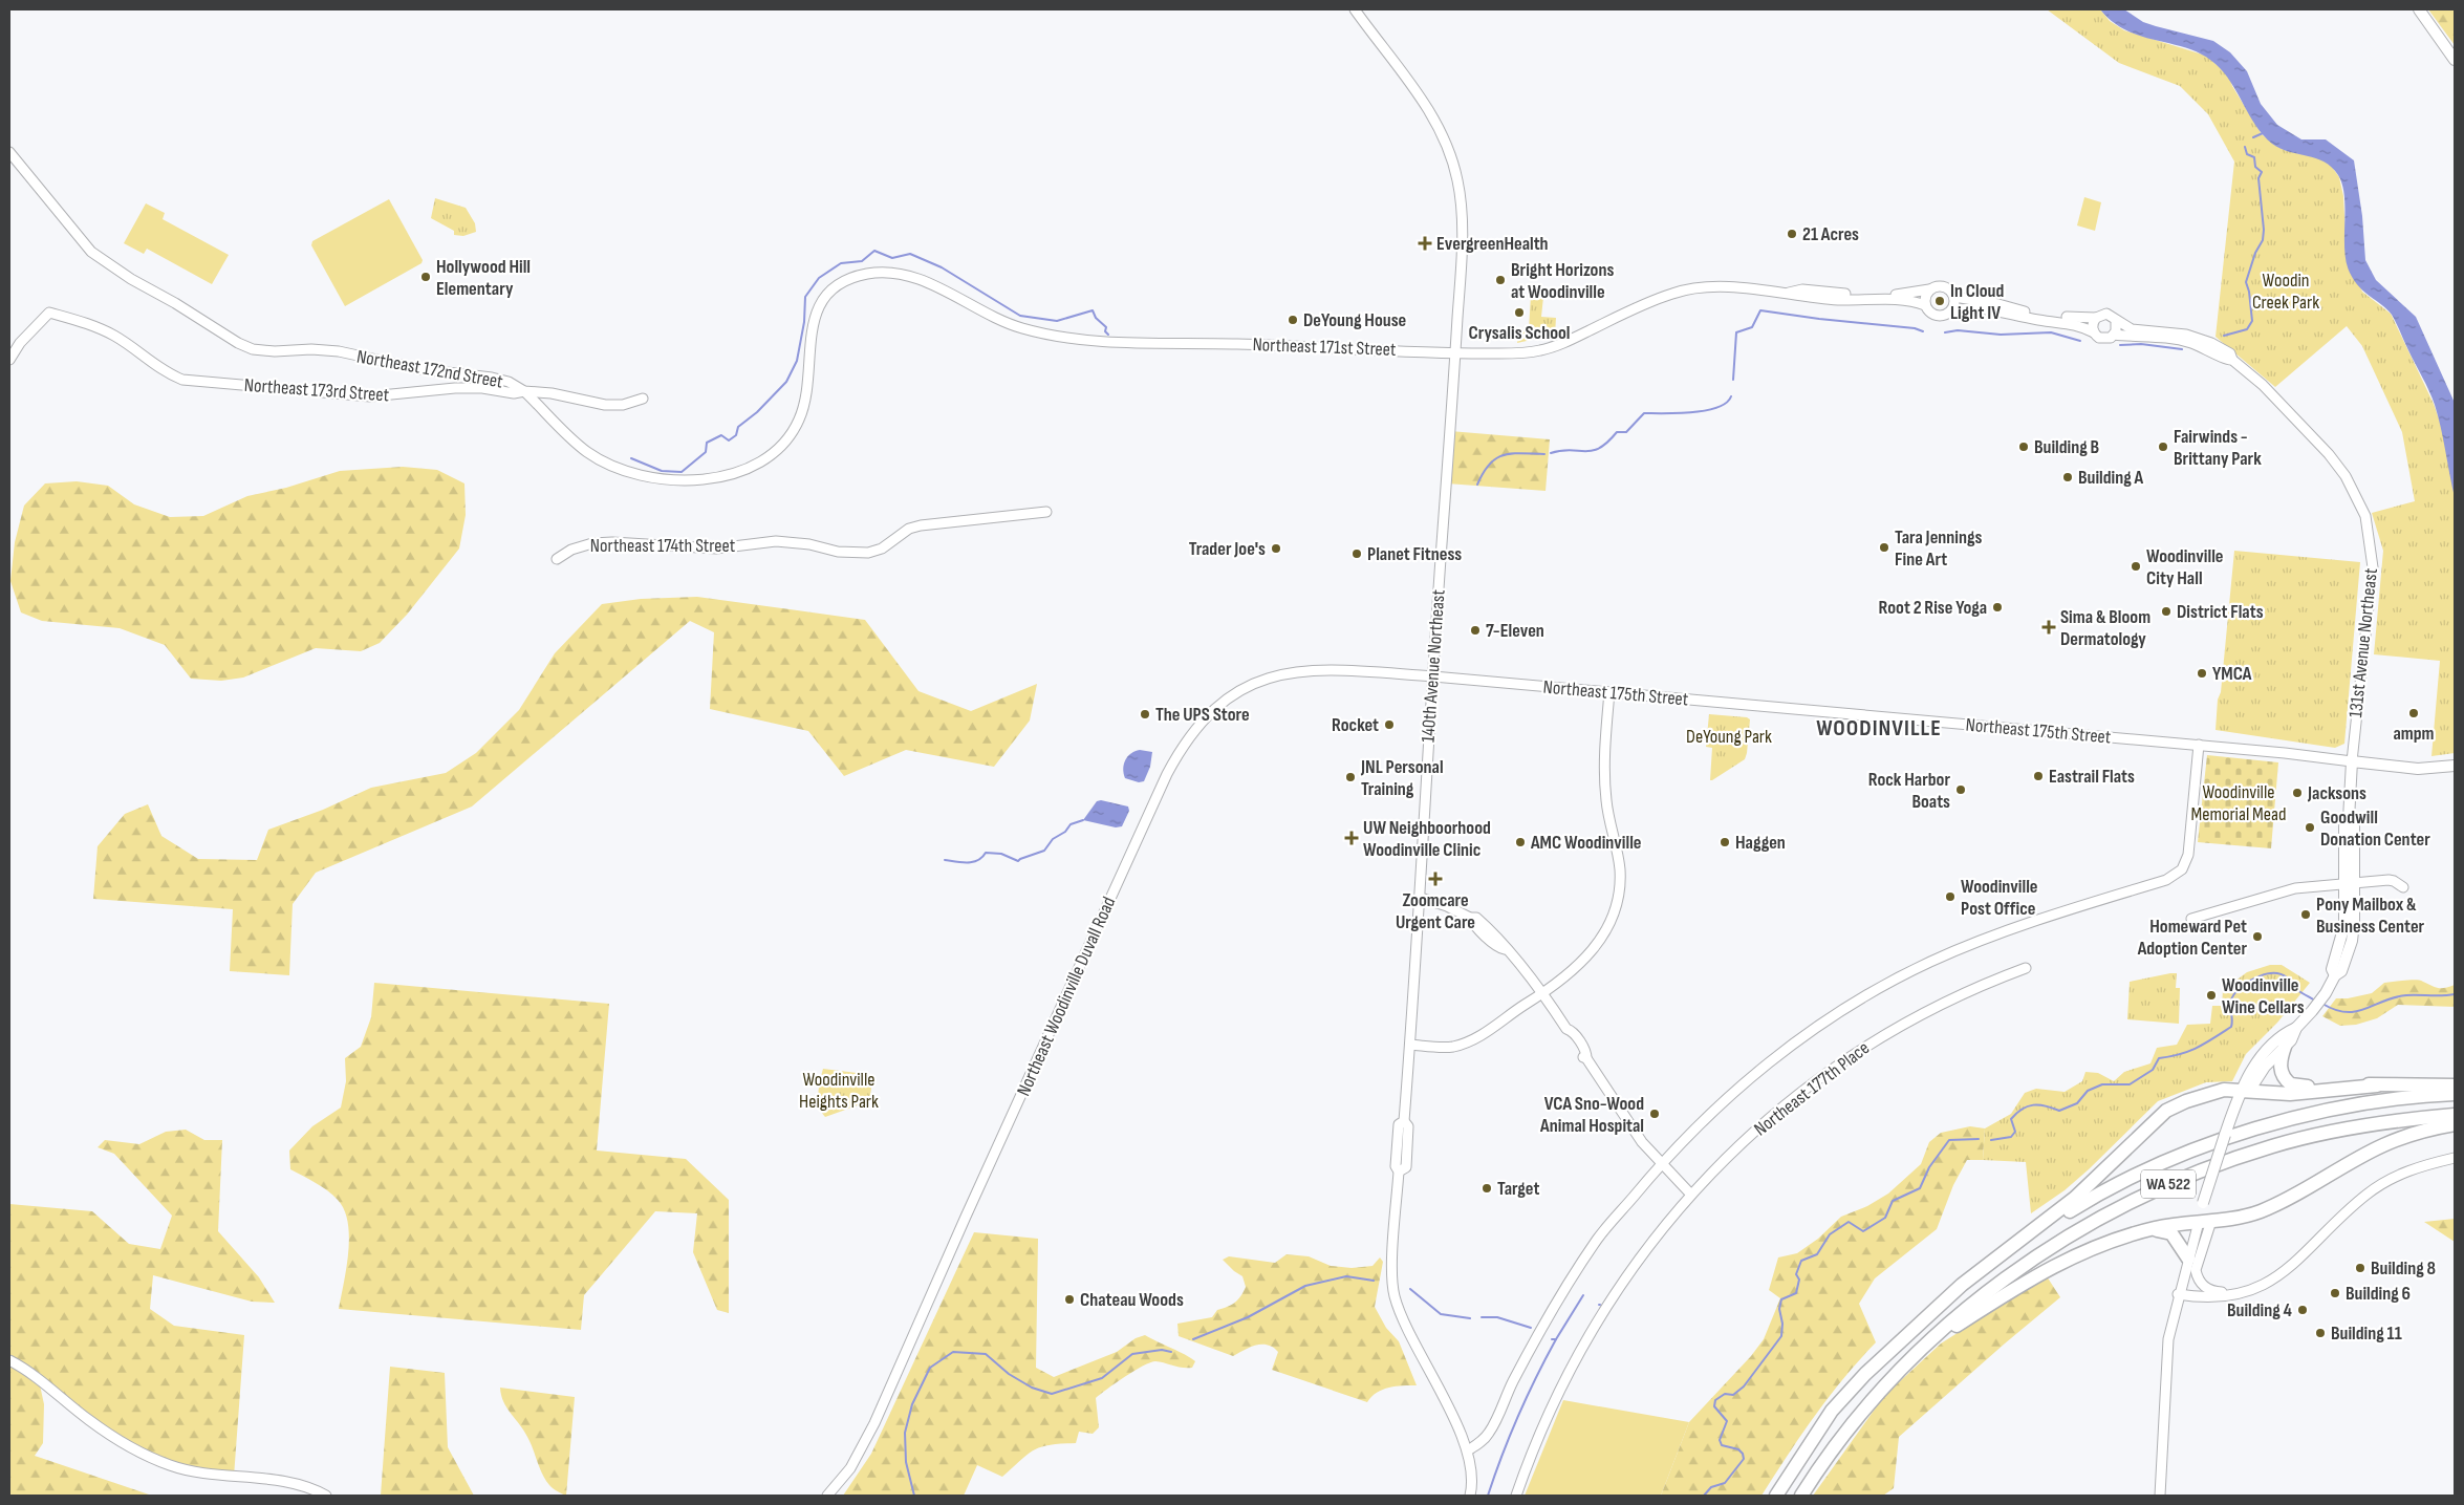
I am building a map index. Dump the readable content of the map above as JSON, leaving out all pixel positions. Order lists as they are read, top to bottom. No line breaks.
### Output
{"streets":{"highway":["WA 522"],"main road":["Northeast 171st Street","Northeast 172nd Street","Northeast 173rd Street","Northeast 174th Street","131st Avenue Northeast","140th Avenue Northeast","Northeast 175th Street","Northeast Woodinville Duvall Road","Northeast 177th Place"]},"crossings":[["Northeast 171st Street","Northeast 172nd Street"],["Northeast 171st Street","Northeast 173rd Street"],["Northeast 171st Street","140th Avenue Northeast"],["Northeast 172nd Street","Northeast 173rd Street"],["131st Avenue Northeast","Northeast 175th Street"],["140th Avenue Northeast","Northeast 175th Street"],["140th Avenue Northeast","Northeast Woodinville Duvall Road"],["Northeast 175th Street","Northeast Woodinville Duvall Road"]],"districts":["WOODINVILLE"],"parks":["Woodin Creek Park","DeYoung Park","Woodinville Memorial Mead","Woodinville Heights Park"],"places":{"other":["21 Acres","Hollywood Hill Elementary","Bright Horizons at Woodinville","In Cloud Light IV","Crysalis School","DeYoung House","Building B","Fairwinds - Brittany Park","Building A","Tara Jennings Fine Art","Trader Joe's","Planet Fitness","Woodinville City Hall","Root 2 Rise Yoga","District Flats","7-Eleven","YMCA","ampm","The UPS Store","Rocket","Eastrail Flats","JNL Personal Training","Rock Harbor Boats","Jacksons","Goodwill Donation Center","AMC Woodinville","Haggen","Woodinville Post Office","Pony Mailbox & Business Center","Homeward Pet Adoption Center","Woodinville Wine Cellars","VCA Sno-Wood Animal Hospital","Target","Building 8","Building 6","Chateau Woods","Building 4","Building 11"],"health":["EvergreenHealth","Sima & Bloom Dermatology","UW Neighboorhood Woodinville Clinic","Zoomcare Urgent Care"]}}
